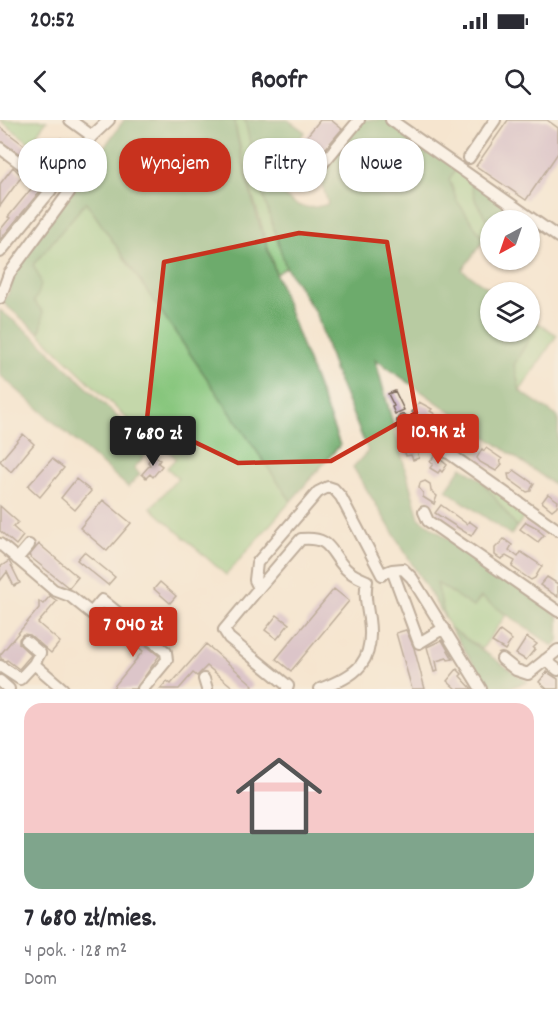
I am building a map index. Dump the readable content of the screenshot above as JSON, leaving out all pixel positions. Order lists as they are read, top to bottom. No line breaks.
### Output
{"north":"bottom left","page":{"status":"20:52","header":"Roofr","chip":["Kupno","Wynajem","Filtry","Nowe"],"price":["10.9K zł","7 680 zł","7 040 zł"],"list":[{"name":"7 680 zł/mies.","note":"4 pok. · 128 m² · Dom"}]}}
